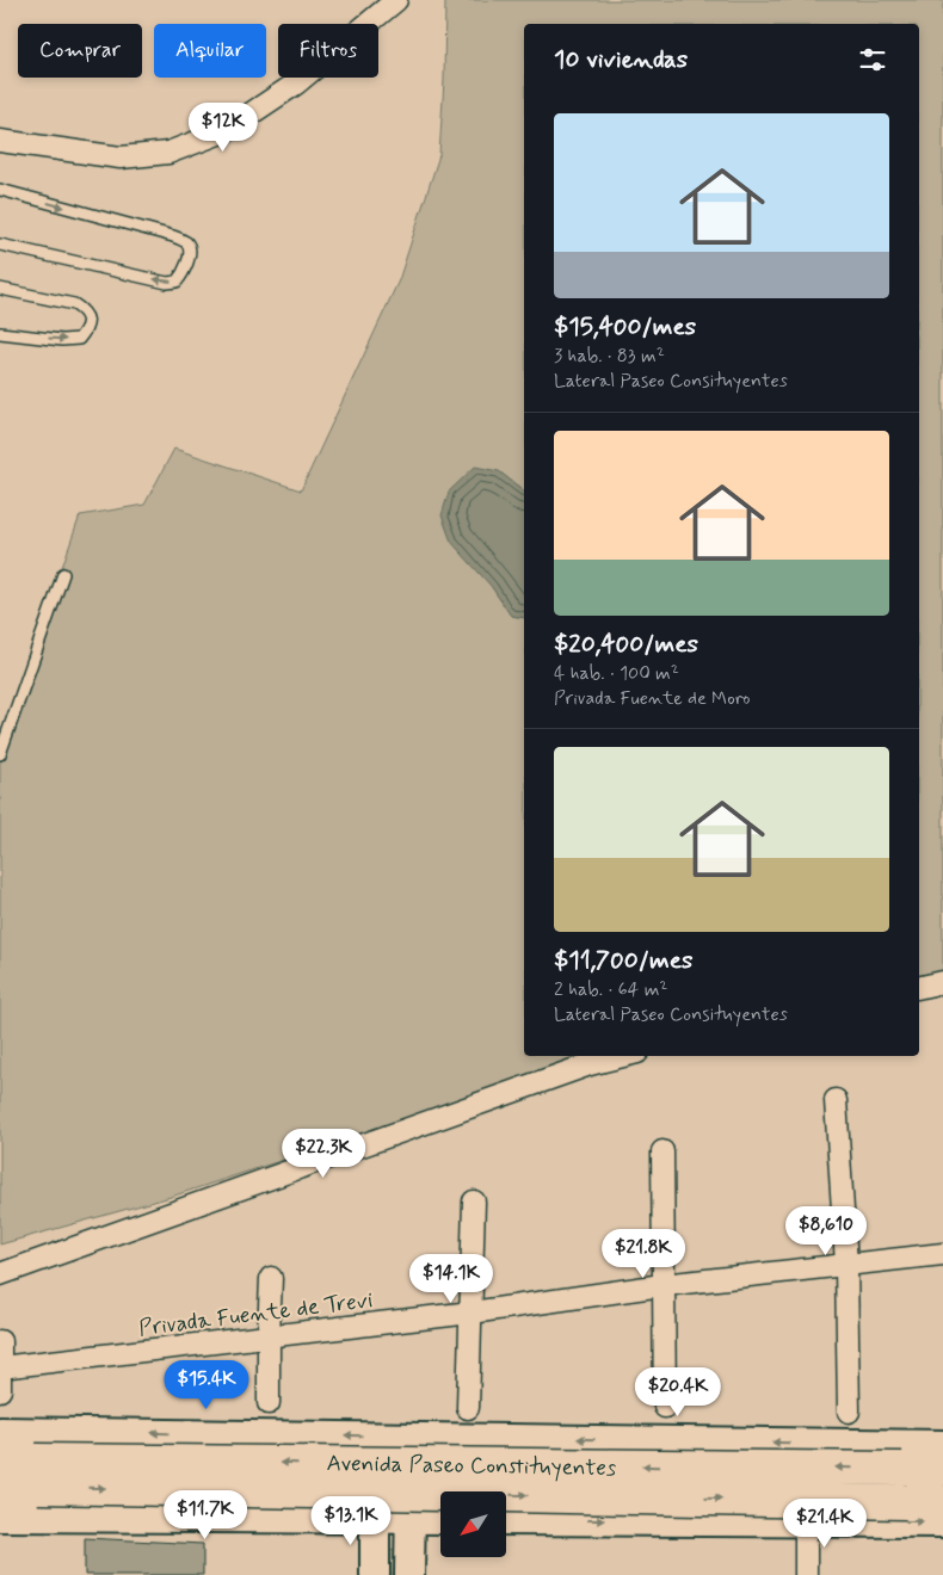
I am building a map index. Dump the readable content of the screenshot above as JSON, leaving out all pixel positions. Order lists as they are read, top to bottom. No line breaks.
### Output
{"streets":{"highway":["Avenida Paseo Constituyentes"],"street":["Privada Fuente de Trevi"]},"north":"bottom left","page":{"chip":["Comprar","Alquilar","Filtros"],"heading":"10 viviendas","list":[{"name":"$15,400/mes","note":"3 hab. · 83 m² · Lateral Paseo Consituyentes"},{"name":"$20,400/mes","note":"4 hab. · 100 m² · Privada Fuente de Moro"},{"name":"$11,700/mes","note":"2 hab. · 64 m² · Lateral Paseo Consituyentes"}],"price":["$12K","$22.3K","$8,610","$21.8K","$14.1K","$15.4K","$20.4K","$11.7K","$13.1K","$21.4K"]}}
